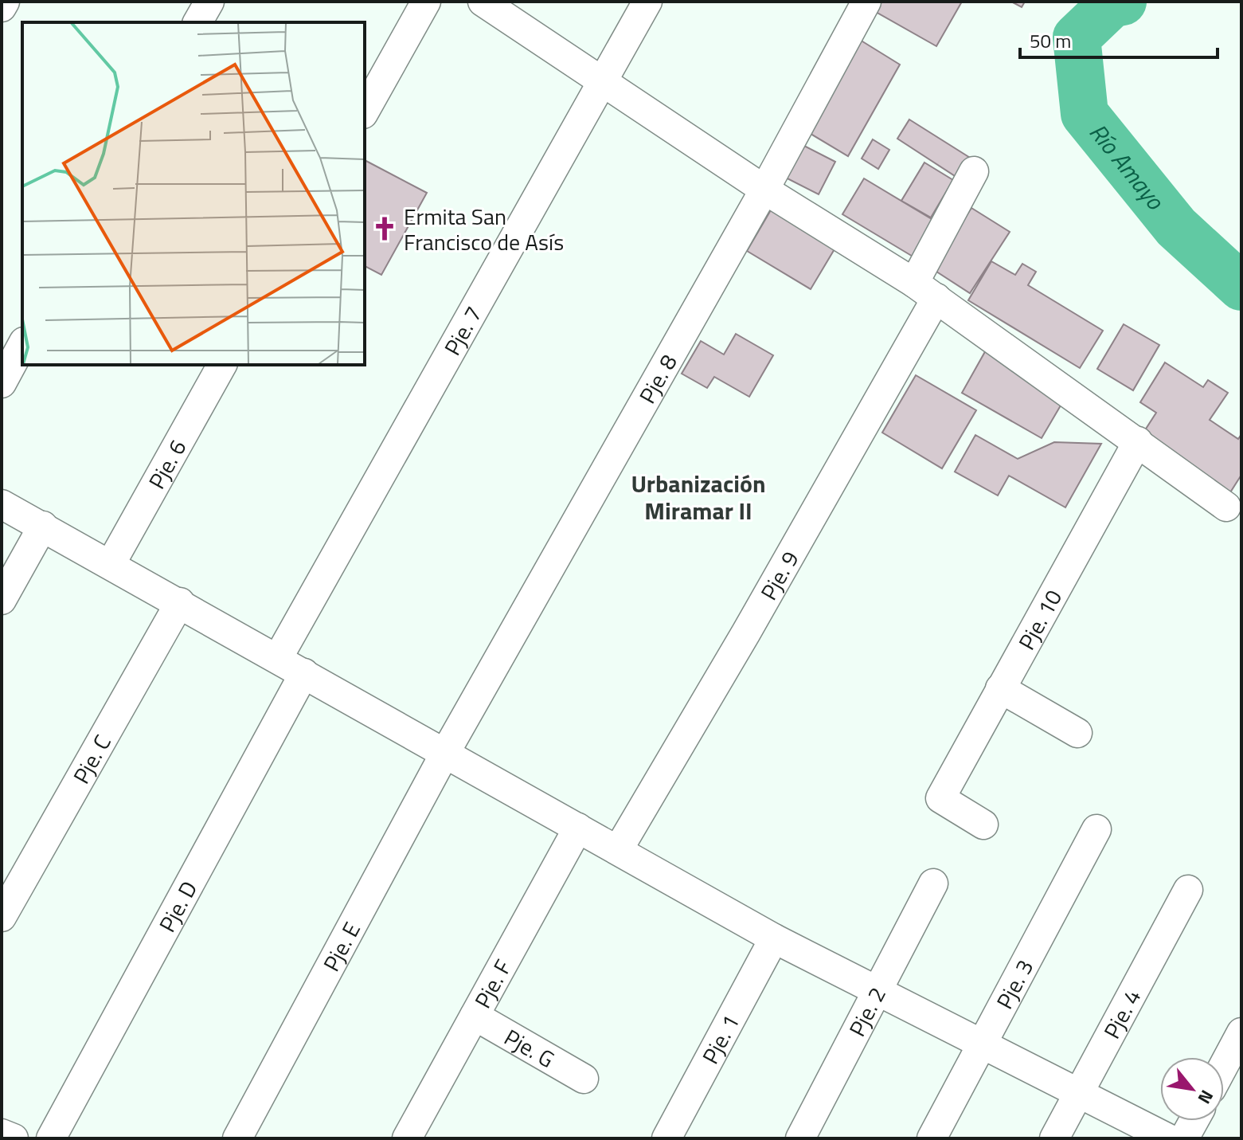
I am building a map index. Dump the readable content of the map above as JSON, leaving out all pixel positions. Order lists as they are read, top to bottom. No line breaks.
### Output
{"streets":{"street":["Pje. 7","Pje. 8","Pje. 6","Pje. 9","Pje. 10","Pje. C","Pje. D","Pje. E","Pje. F","Pje. 3","Pje. 2","Pje. 4","Pje. 1","Pje. G"]},"crossings":[["Pje. 8","Pje. E"],["Pje. F","Pje. G"]],"districts":["Urbanización Miramar II"],"water":["Río Amayo"],"places":{"church":["Ermita San Francisco de Asís"]},"scale_bar":"50 m","north":"bottom right"}
